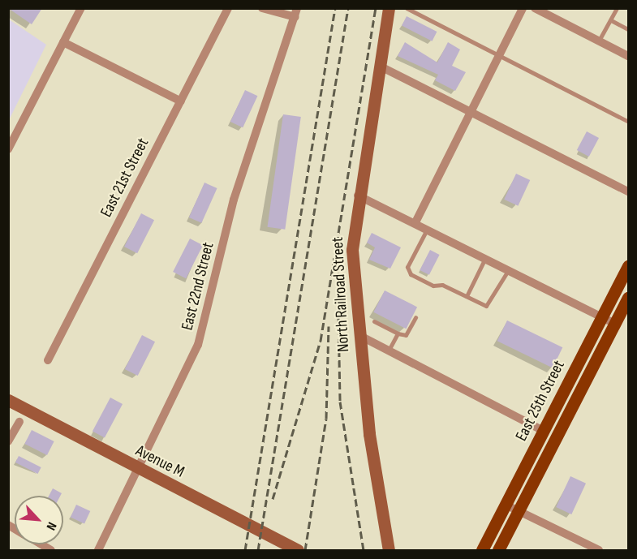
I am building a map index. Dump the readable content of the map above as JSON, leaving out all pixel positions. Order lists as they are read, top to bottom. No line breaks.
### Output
{"streets":{"main road":["North Railroad Street","East 25th Street","Avenue M"],"street":["East 21st Street","East 22nd Street"]},"north":"bottom right"}
